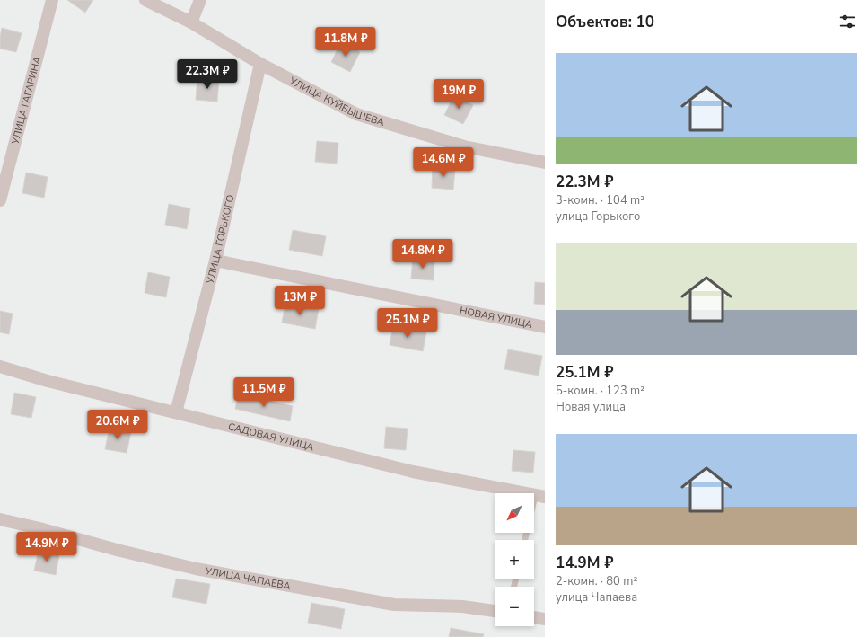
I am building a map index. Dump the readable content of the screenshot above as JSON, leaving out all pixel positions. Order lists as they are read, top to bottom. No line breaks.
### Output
{"streets":{"street":["УЛИЦА ГАГАРИНА","УЛИЦА КУЙБЫШЕВА","УЛИЦА ГОРЬКОГО","НОВАЯ УЛИЦА","САДОВАЯ УЛИЦА","УЛИЦА ЧАПАЕВА"]},"crossings":[["УЛИЦА КУЙБЫШЕВА","УЛИЦА ГОРЬКОГО"],["УЛИЦА ГОРЬКОГО","НОВАЯ УЛИЦА"],["УЛИЦА ГОРЬКОГО","САДОВАЯ УЛИЦА"]],"north":"bottom left","page":{"heading":"Объектов: 10","price":["11.8M ₽","22.3M ₽","19M ₽","14.6M ₽","14.8M ₽","13M ₽","25.1M ₽","11.5M ₽","20.6M ₽","14.9M ₽"],"list":[{"name":"22.3M ₽","note":"3-комн. · 104 m² · улица Горького"},{"name":"25.1M ₽","note":"5-комн. · 123 m² · Новая улица"},{"name":"14.9M ₽","note":"2-комн. · 80 m² · улица Чапаева"}],"map_buttons":["+","−"]}}
